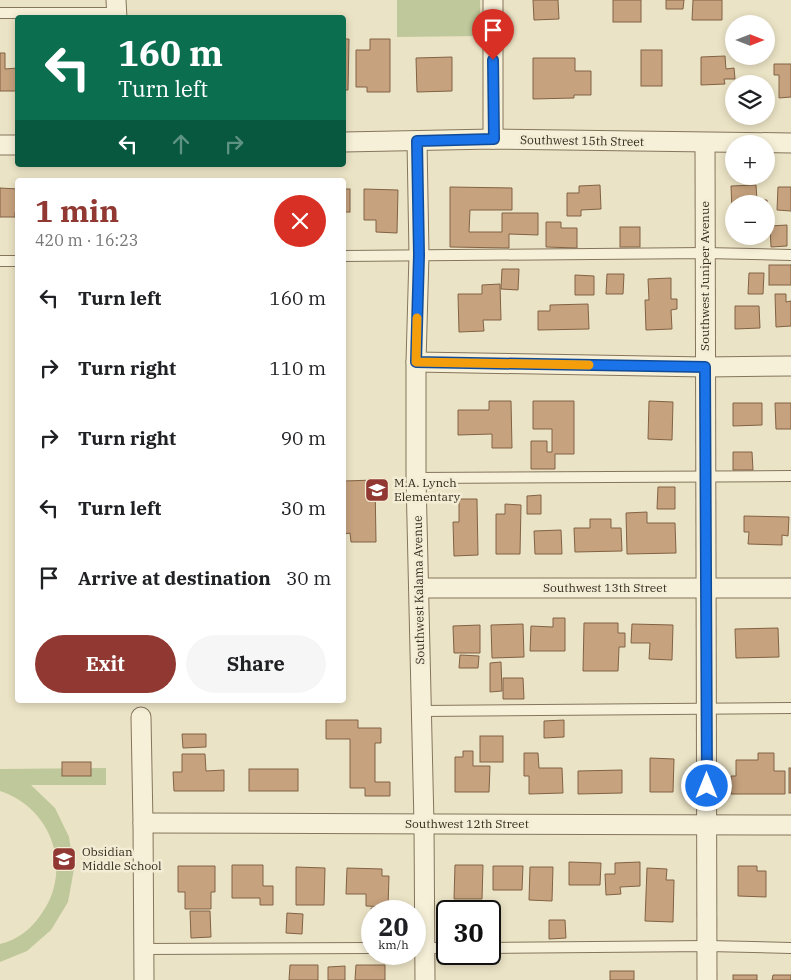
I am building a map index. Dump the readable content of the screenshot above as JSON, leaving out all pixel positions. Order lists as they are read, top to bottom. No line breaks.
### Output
{"streets":{"street":["Southwest 15th Street","Southwest Juniper Avenue","Southwest 13th Street","Southwest Kalama Avenue","Southwest 12th Street"]},"crossings":[["Southwest 15th Street","Southwest Juniper Avenue"],["Southwest 15th Street","Southwest Kalama Avenue"],["Southwest Juniper Avenue","Southwest 13th Street"],["Southwest Juniper Avenue","Southwest 12th Street"],["Southwest 13th Street","Southwest Kalama Avenue"],["Southwest Kalama Avenue","Southwest 12th Street"]],"places":{"school or university":["M.A. Lynch Elementary","Obsidian Middle School"]},"north":"right","page":{"map_buttons":["+","−"],"turn":["160 m","Turn left"],"heading":["1 min","420 m · 16:23"],"list":[{"name":"Turn left","value":"160 m"},{"name":"Turn right","value":"110 m"},{"name":"Turn right","value":"90 m"},{"name":"Turn left","value":"30 m"},{"name":"Arrive at destination","value":"30 m"}],"buttons":["Exit","Share"],"speed":"20 km/h","limit":"30"}}
